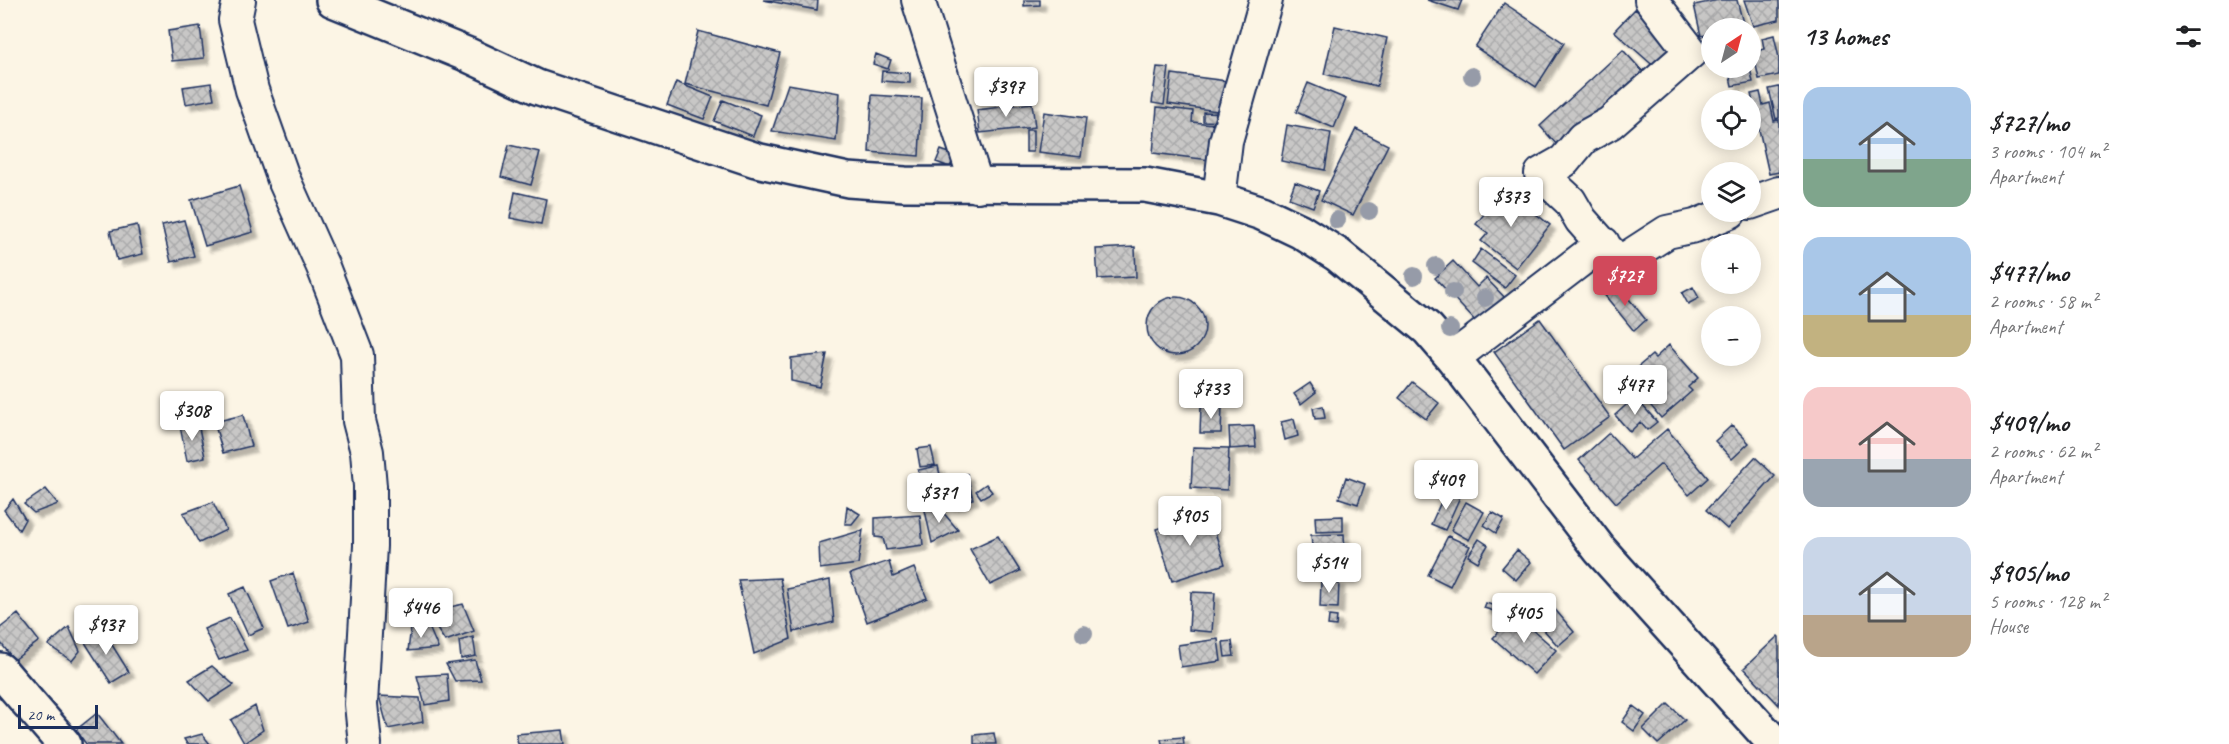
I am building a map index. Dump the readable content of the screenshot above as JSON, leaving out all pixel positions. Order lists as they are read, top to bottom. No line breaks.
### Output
{"scale_bar":"20 m","north":"top right","page":{"heading":"13 homes","map_buttons":["+","−"],"price":["$397","$373","$727","$477","$733","$308","$409","$371","$905","$514","$446","$405","$937"],"list":[{"name":"$727/mo","note":"3 rooms · 104 m² · Apartment"},{"name":"$477/mo","note":"2 rooms · 58 m² · Apartment"},{"name":"$409/mo","note":"2 rooms · 62 m² · Apartment"},{"name":"$905/mo","note":"5 rooms · 128 m² · House"}],"scale":"20 m"}}
